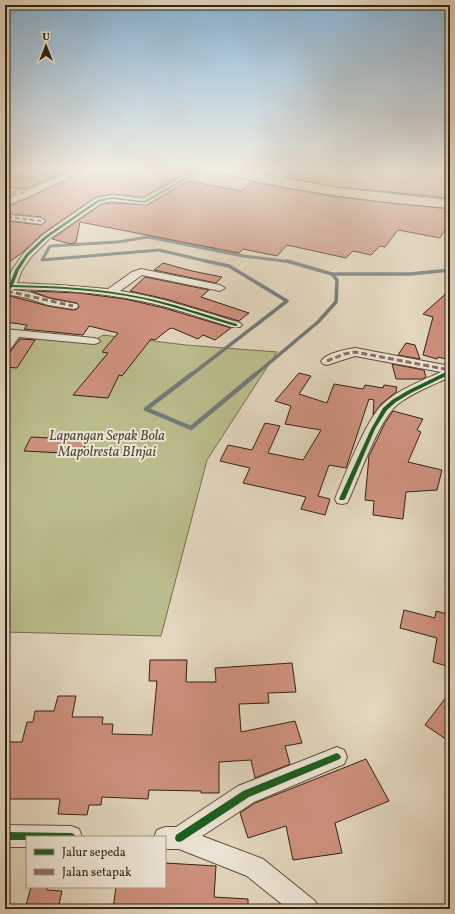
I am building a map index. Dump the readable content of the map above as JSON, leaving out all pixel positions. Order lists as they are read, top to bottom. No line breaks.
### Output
{"parks":["Lapangan Sepak Bola Mapolresta BInjai"],"legend":["Jalur sepeda","Jalan setapak"],"north":"top"}
